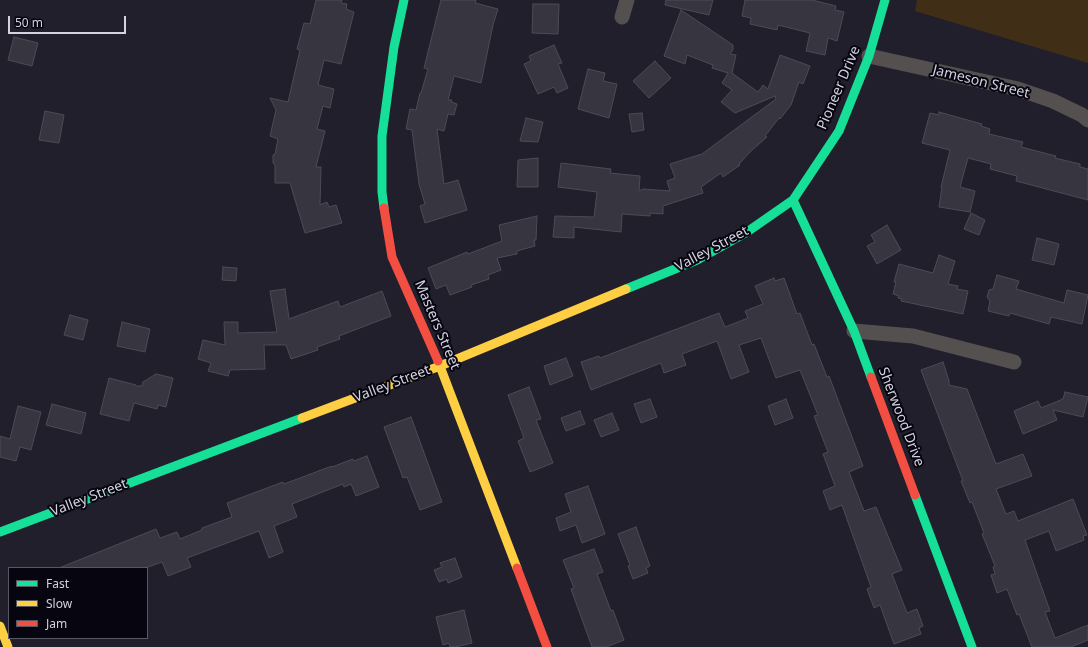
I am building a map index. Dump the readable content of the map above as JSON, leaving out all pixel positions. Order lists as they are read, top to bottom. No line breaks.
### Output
{"streets":{"street":["Jameson Street","Pioneer Drive","Valley Street","Masters Street","Sherwood Drive"]},"crossings":[["Jameson Street","Pioneer Drive"],["Pioneer Drive","Valley Street"],["Pioneer Drive","Sherwood Drive"],["Valley Street","Masters Street"],["Valley Street","Sherwood Drive"]],"legend":["Fast","Slow","Jam"],"scale_bar":"50 m"}
